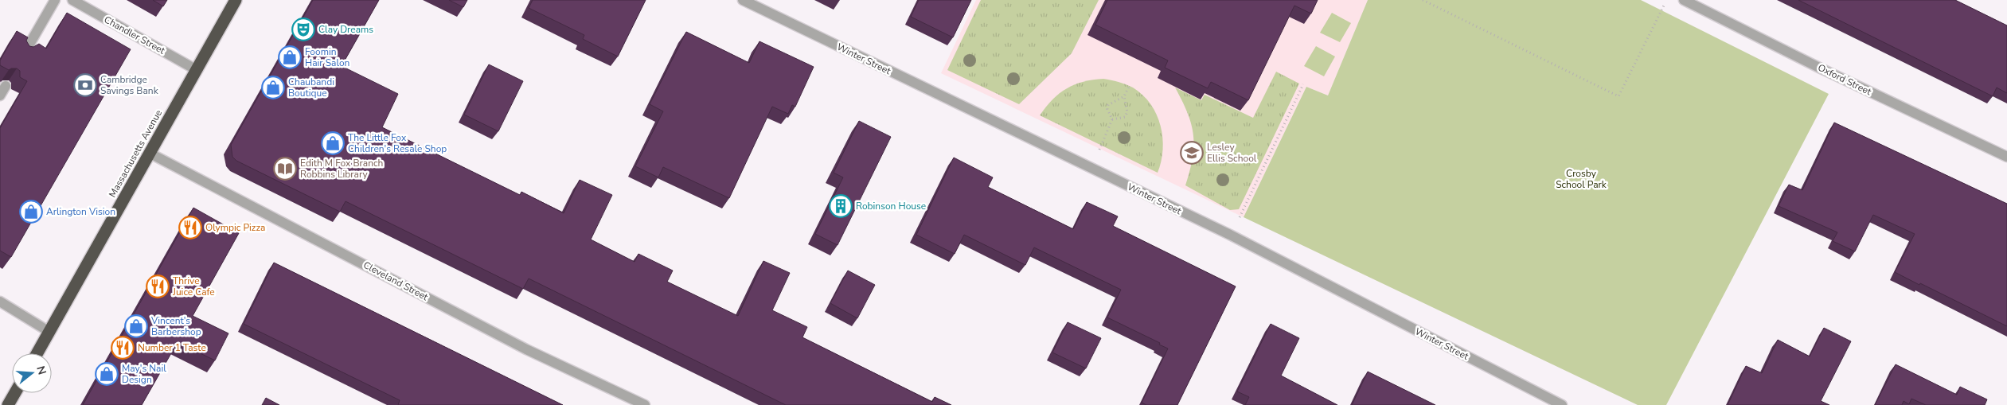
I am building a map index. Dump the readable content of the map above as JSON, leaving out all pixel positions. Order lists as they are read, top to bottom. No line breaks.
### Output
{"streets":{"highway":["Massachusetts Avenue"],"street":["Chandler Street","Winter Street","Oxford Street","Cleveland Street"]},"crossings":[["Chandler Street","Massachusetts Avenue"],["Massachusetts Avenue","Cleveland Street"]],"parks":["Crosby School Park"],"places":{"theatre":["Clay Dreams"],"shop":["Foomin Hair Salon","Chaubandi Boutique","The Little Fox Children's Resale Shop","Arlington Vision","Vincent's Barbershop","May's Nail Design"],"bank":["Cambridge Savings Bank"],"school or university":["Lesley Ellis School"],"library":["Edith M Fox Branch Robbins Library"],"building":["Robinson House"],"restaurant":["Olympic Pizza","Thrive Juice Cafe","Number 1 Taste"]},"north":"right"}
